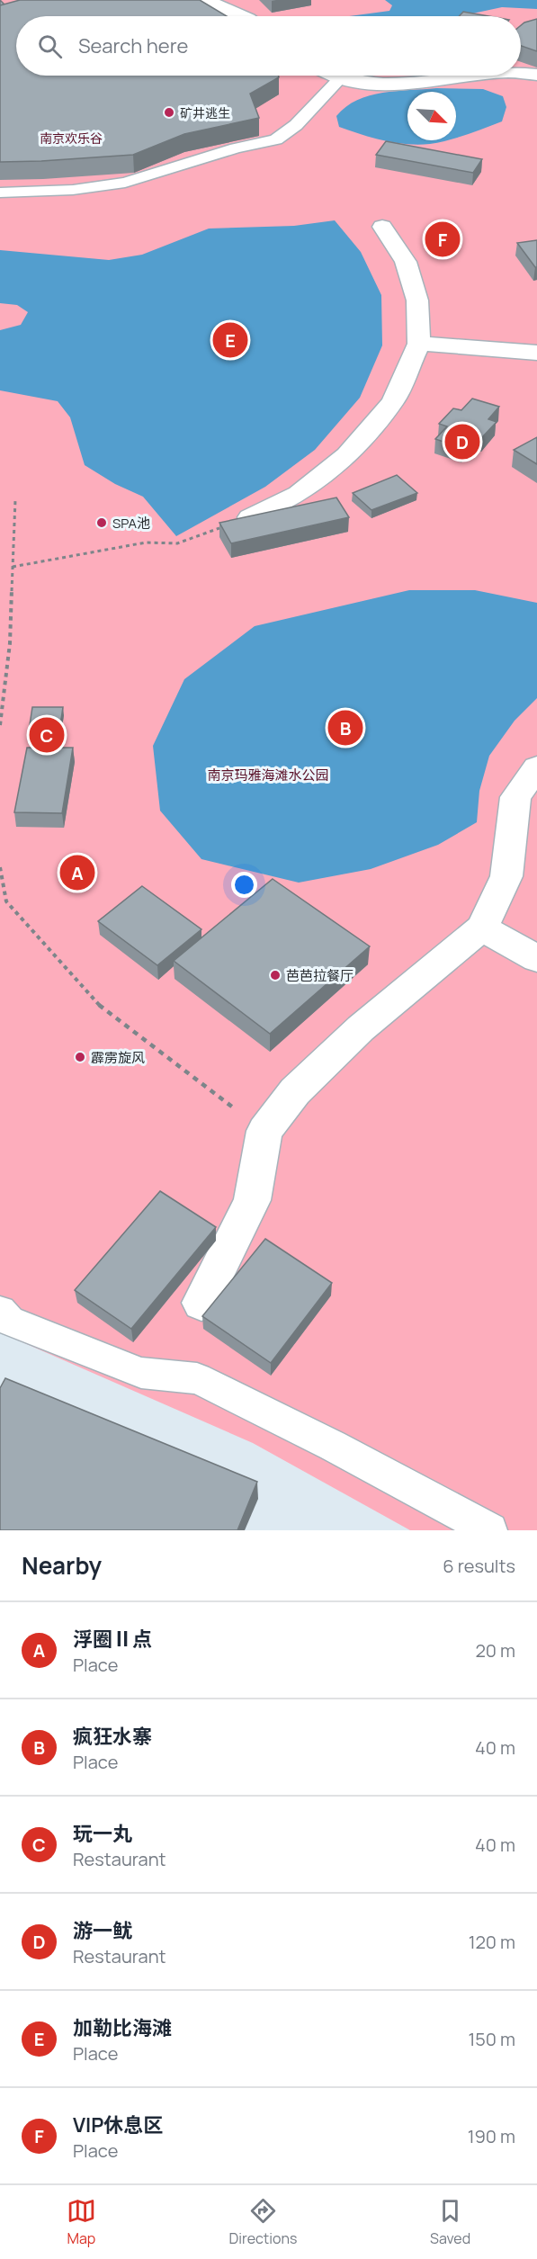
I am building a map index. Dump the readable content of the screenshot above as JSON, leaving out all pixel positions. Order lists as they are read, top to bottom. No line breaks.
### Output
{"parks":["南京欢乐谷","南京玛雅海滩水公园"],"places":["矿井逃生","SPA池","芭芭拉餐厅","霹雳旋风"],"north":"bottom right","page":{"search":"Search here","pins":["F","E","D","B","C","A"],"heading":["Nearby","6 results"],"list":[{"mark":"A","name":"浮圈Ⅱ点","note":"Place","value":"20 m"},{"mark":"B","name":"疯狂水寨","note":"Place","value":"40 m"},{"mark":"C","name":"玩一丸","note":"Restaurant","value":"40 m"},{"mark":"D","name":"游一鱿","note":"Restaurant","value":"120 m"},{"mark":"E","name":"加勒比海滩","note":"Place","value":"150 m"},{"mark":"F","name":"VIP休息区","note":"Place","value":"190 m"}],"nav":["Map","Directions","Saved"]}}
